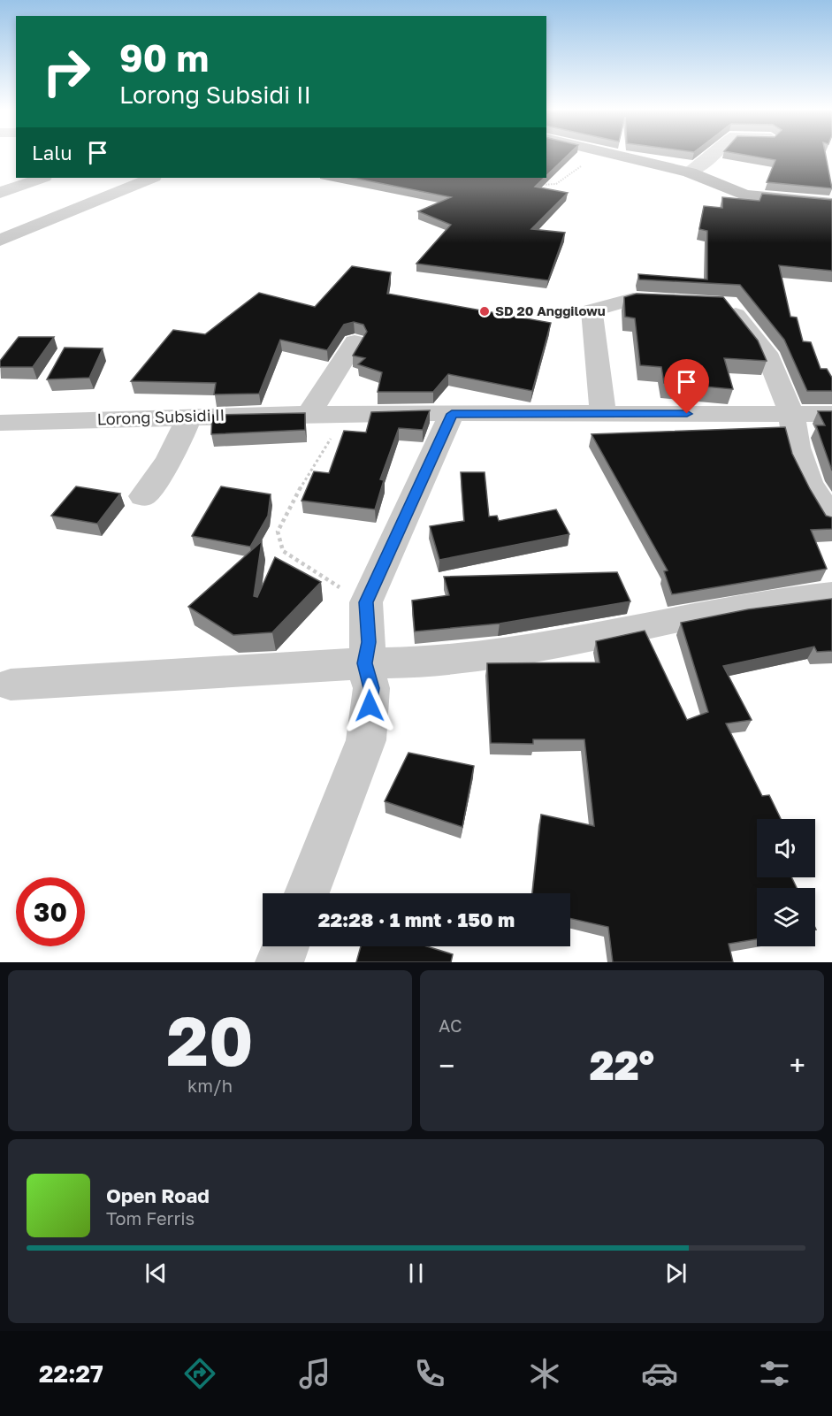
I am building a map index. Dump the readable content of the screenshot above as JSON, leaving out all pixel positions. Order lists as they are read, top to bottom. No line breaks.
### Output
{"streets":{"street":["Lorong Subsidi II"]},"places":["SD 20 Anggilowu"],"page":{"turn":["90 m","Lorong Subsidi II"],"then":"Lalu","limit":"30","trip":"22:28 · 1 mnt · 150 m","tile":[["20","km/h"],"AC"],"heat":["−","22°","+"],"song":["Open Road","Tom Ferris"],"tabs":"22:27"}}
